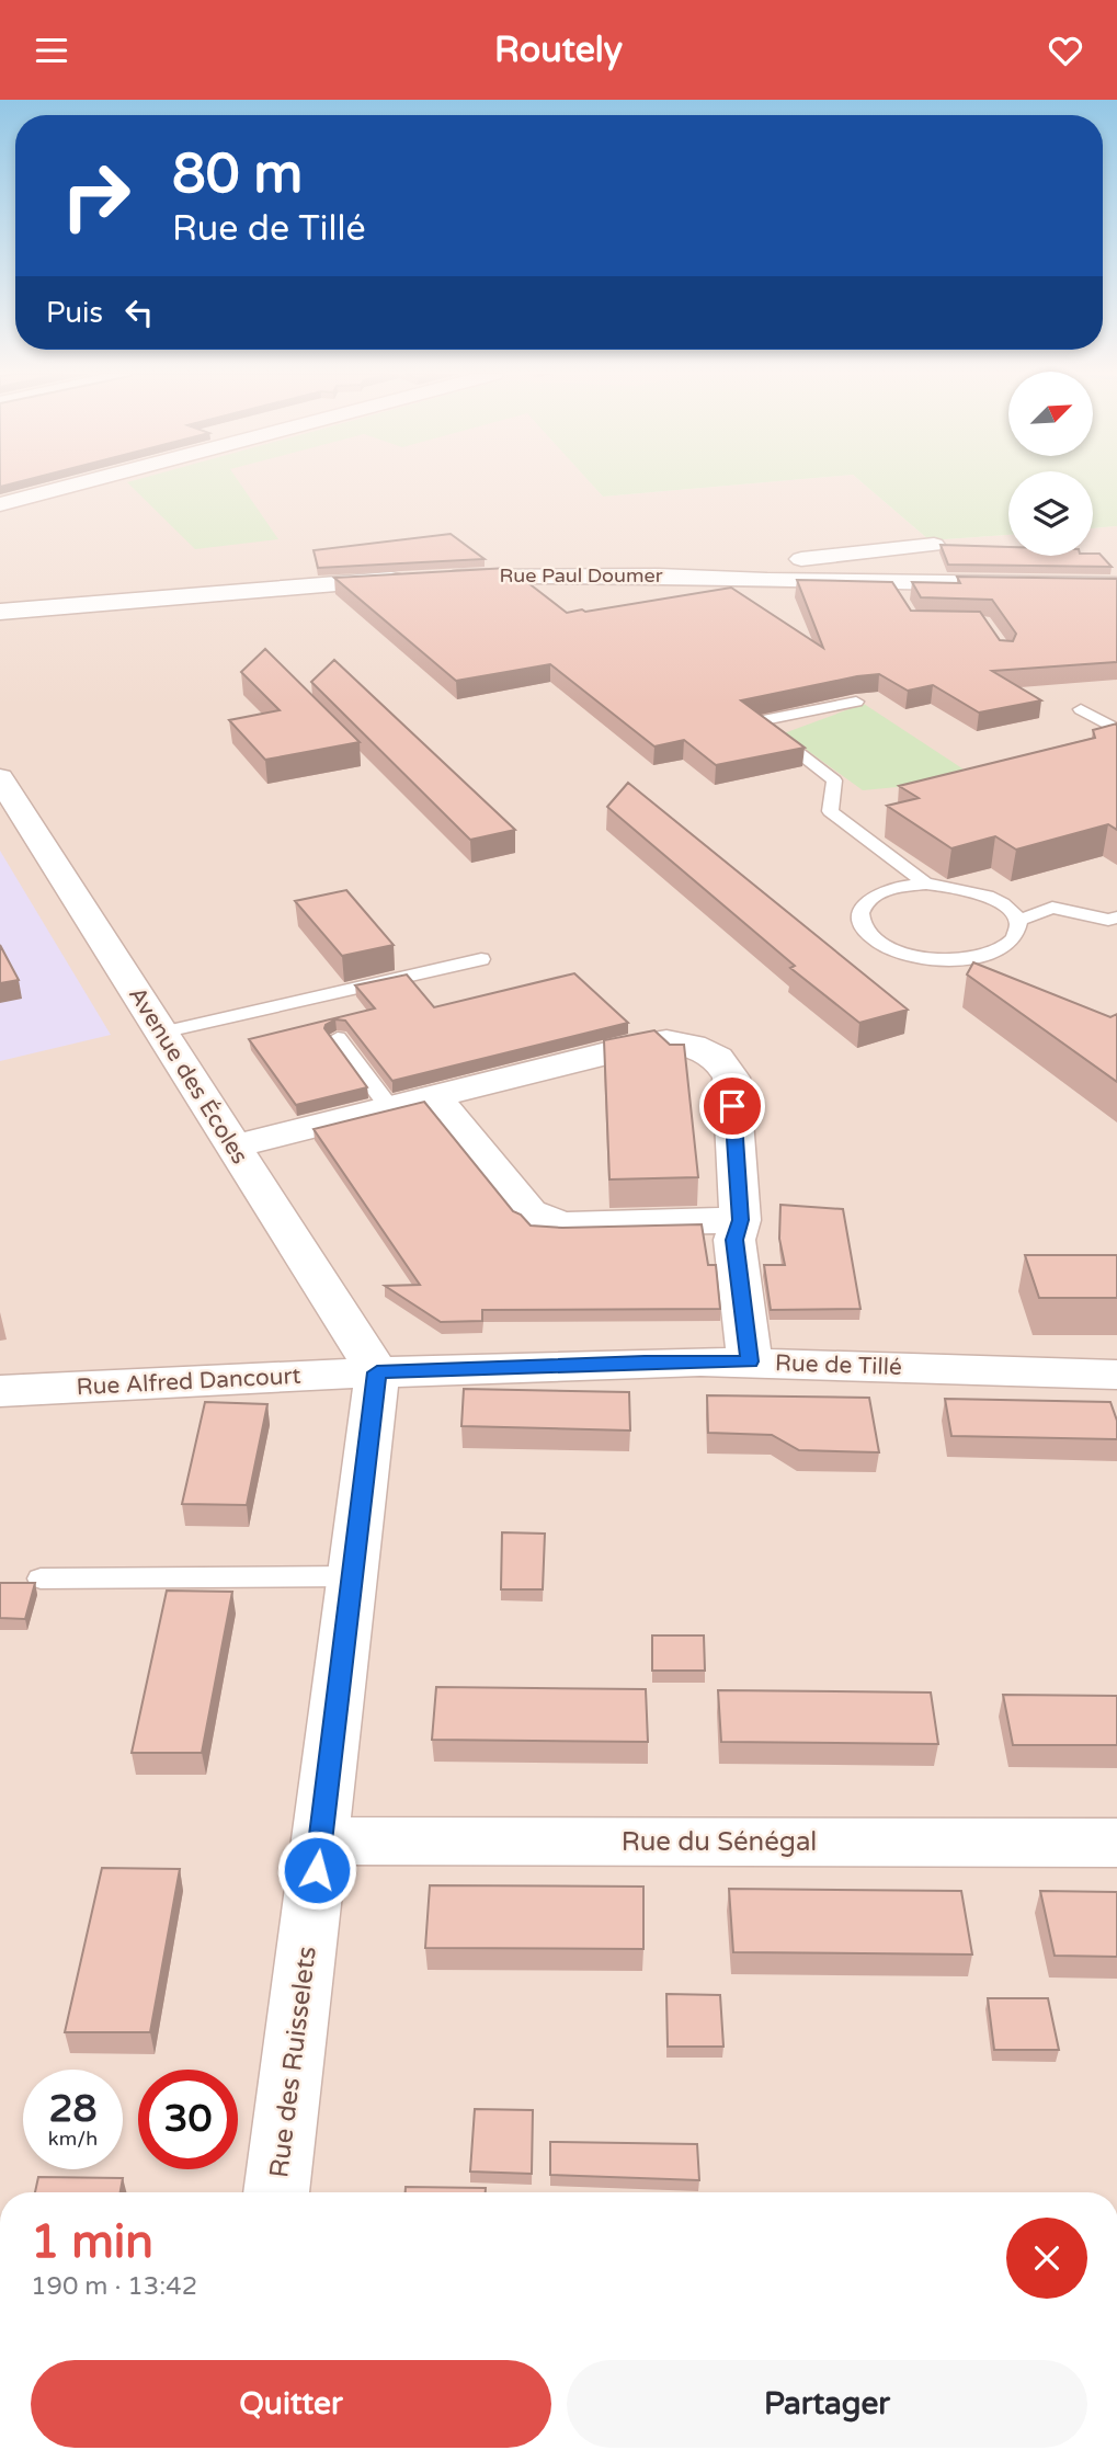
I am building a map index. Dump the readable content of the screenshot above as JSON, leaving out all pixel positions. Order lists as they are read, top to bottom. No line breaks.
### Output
{"streets":{"street":["Rue Paul Doumer","Avenue des Écoles","Rue de Tillé","Rue Alfred Dancourt","Rue du Sénégal","Rue des Ruisselets"]},"crossings":[["Avenue des Écoles","Rue de Tillé"],["Avenue des Écoles","Rue Alfred Dancourt"],["Avenue des Écoles","Rue des Ruisselets"],["Rue de Tillé","Rue Alfred Dancourt"],["Rue de Tillé","Rue des Ruisselets"],["Rue Alfred Dancourt","Rue des Ruisselets"],["Rue du Sénégal","Rue des Ruisselets"]],"north":"top right","page":{"header":"Routely","turn":["80 m","Rue de Tillé"],"then":"Puis","speed":"28 km/h","limit":"30","heading":["1 min","190 m · 13:42"],"buttons":["Quitter","Partager"]}}
